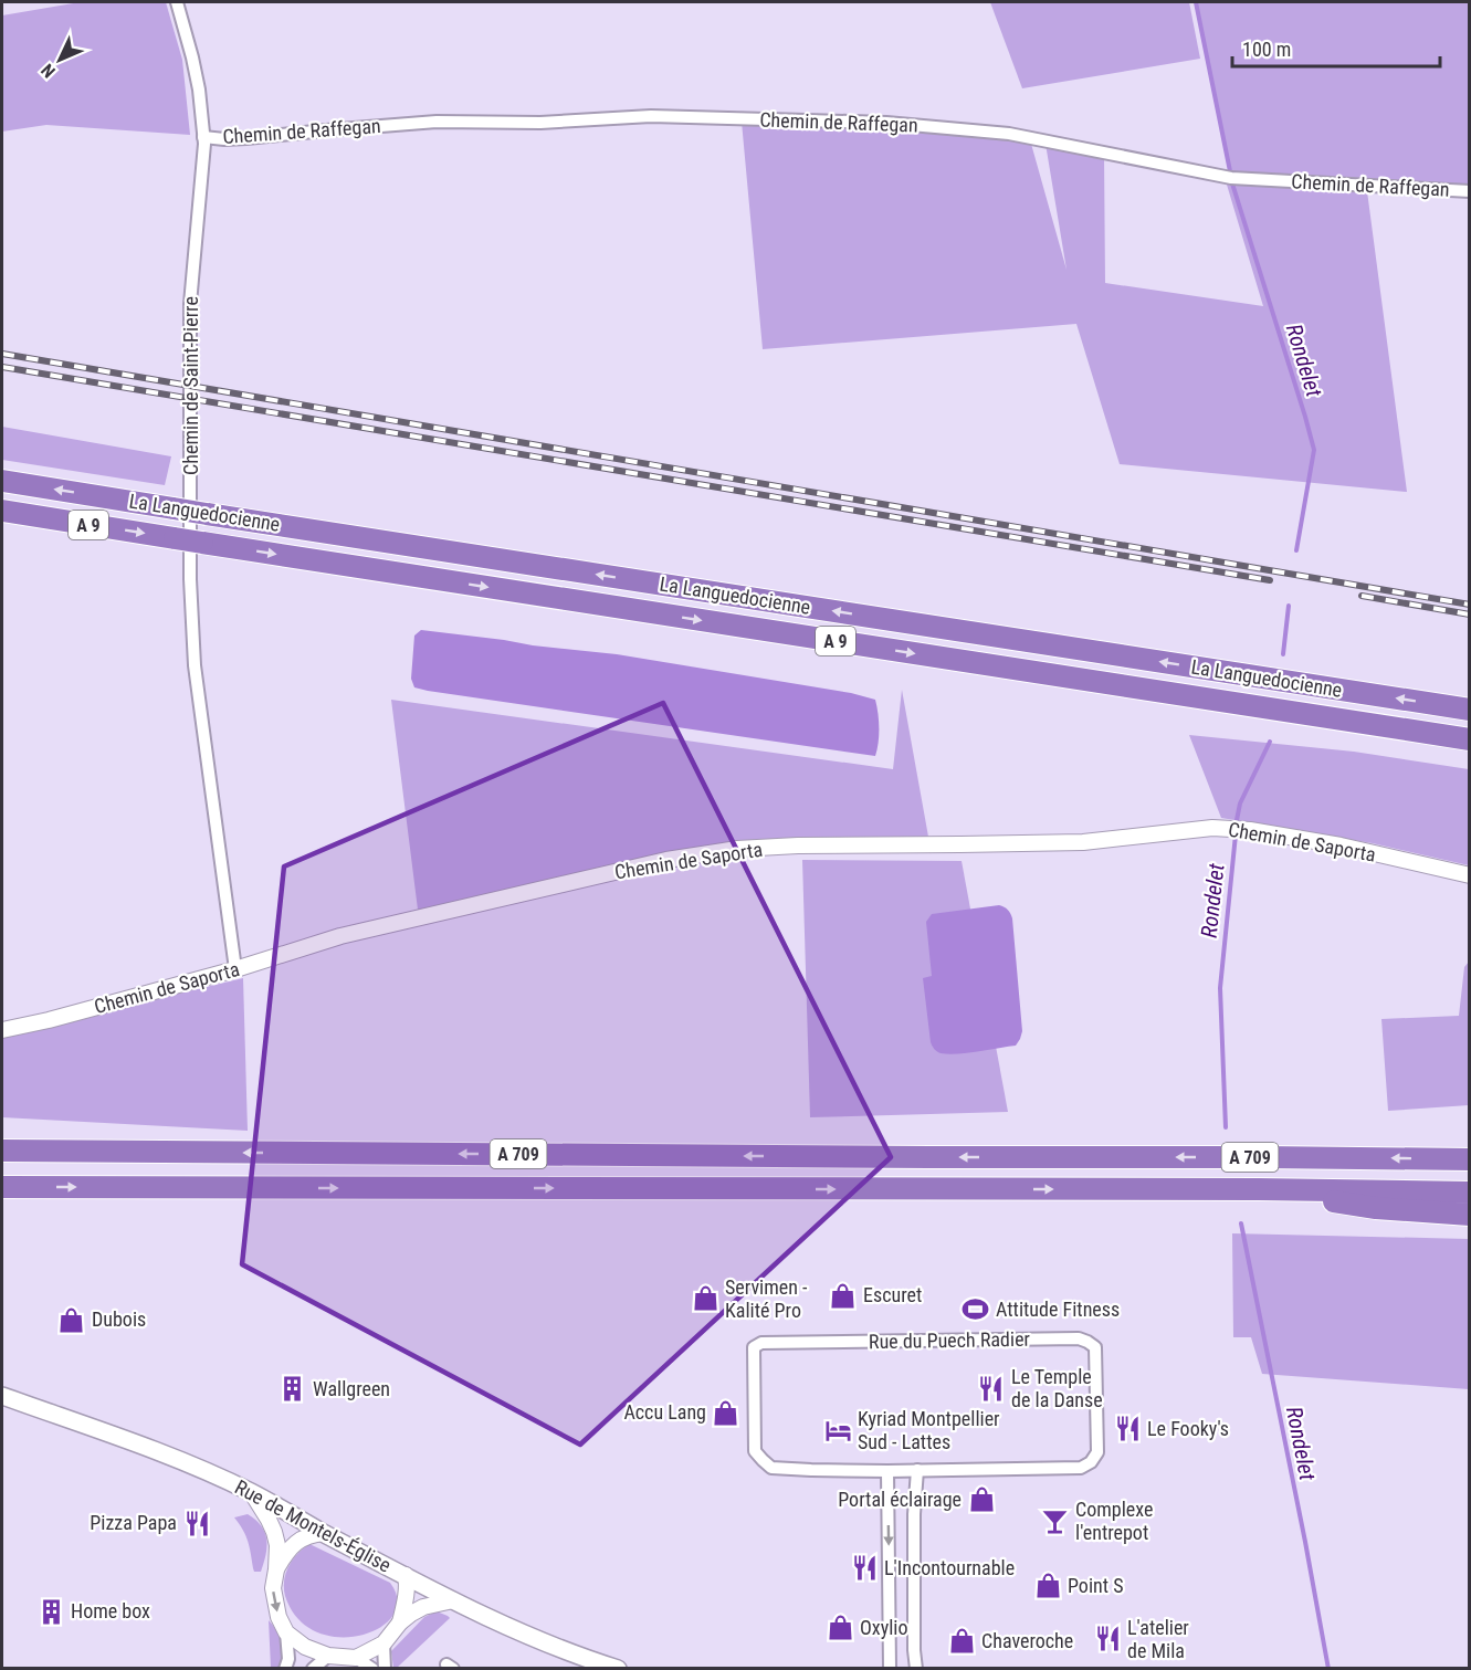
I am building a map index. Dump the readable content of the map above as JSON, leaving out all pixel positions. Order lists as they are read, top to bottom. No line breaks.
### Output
{"streets":{"highway":["La Languedocienne","A 9","A 709"],"main road":["Rue de Montels-Église"],"street":["Chemin de Raffegan","Chemin de Saint-Pierre","Chemin de Saporta","Rue du Puech Radier"]},"crossings":[["Chemin de Raffegan","Chemin de Saint-Pierre"],["Chemin de Saint-Pierre","Chemin de Saporta"]],"water":["Rondelet"],"places":{"shop":["Escuret","Servimen - Kalité Pro","Dubois","Accu Lang","Portal éclairage","Point S","Oxylio","Chaveroche"],"sports":["Attitude Fitness"],"restaurant":["Le Temple de la Danse","Le Fooky's","Pizza Papa","L'Incontournable","L'atelier de Mila"],"building":["Wallgreen","Home box"],"hotel":["Kyriad Montpellier Sud - Lattes"],"bar":["Complexe l'entrepot"]},"scale_bar":"100 m","north":"bottom left"}
